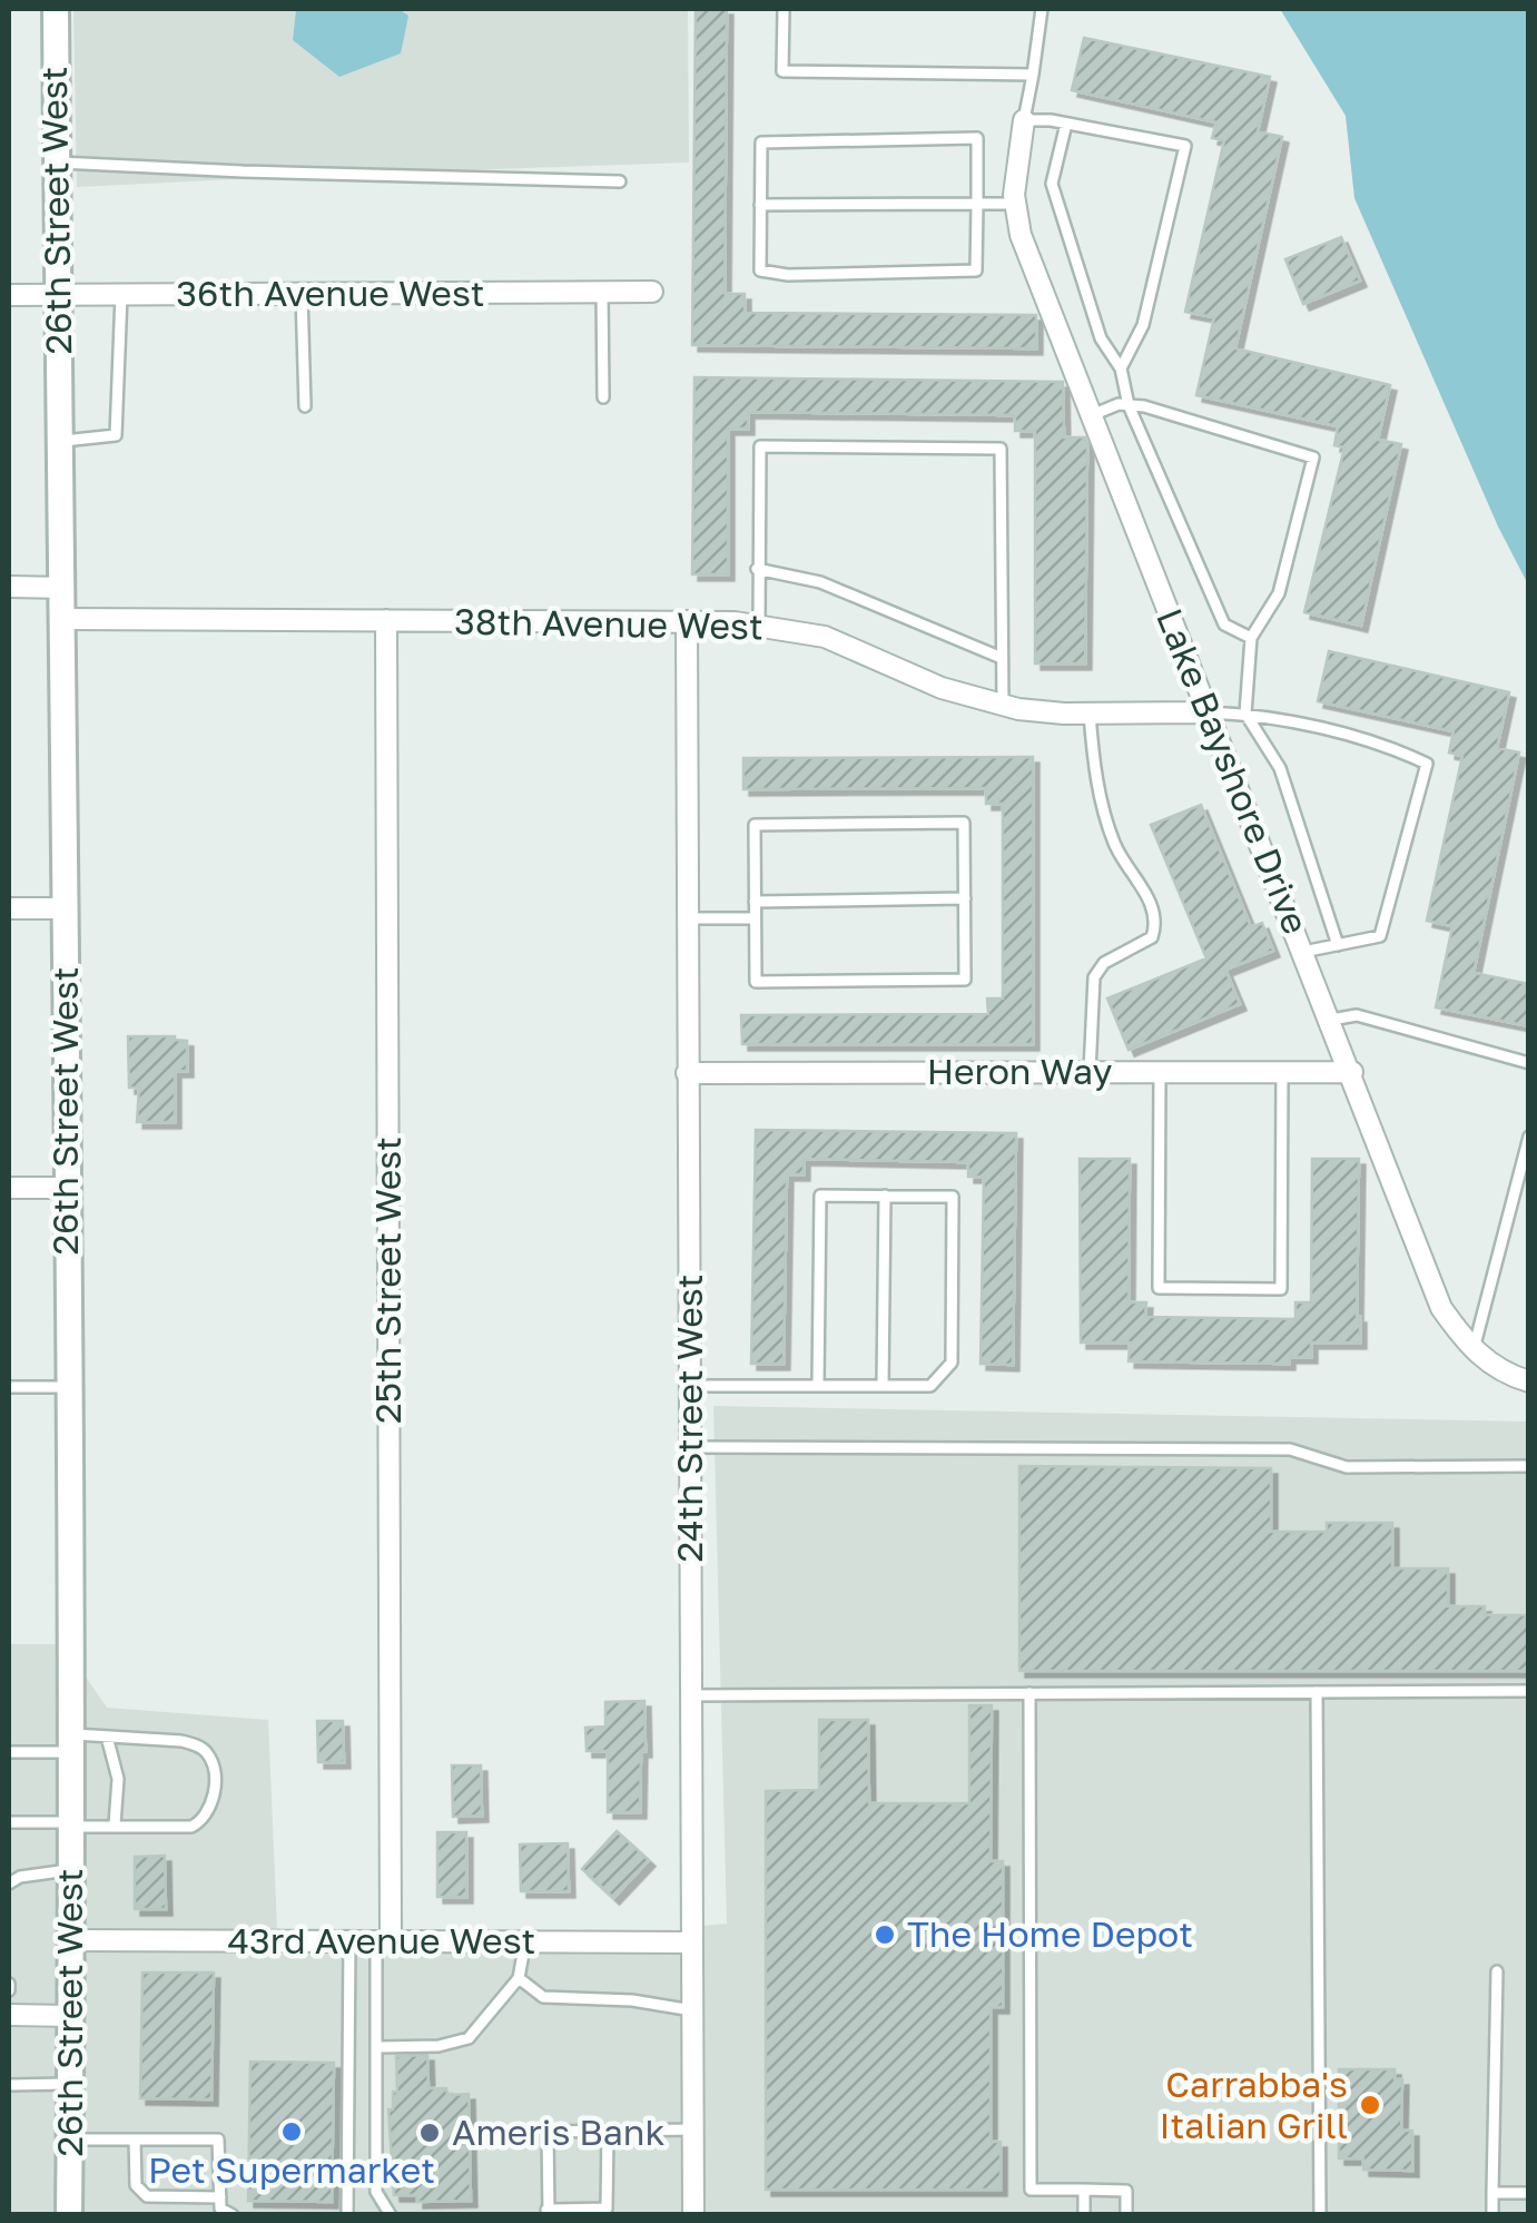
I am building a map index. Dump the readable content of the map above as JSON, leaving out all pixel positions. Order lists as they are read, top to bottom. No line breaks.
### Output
{"streets":{"street":["26th Street West","36th Avenue West","38th Avenue West","Lake Bayshore Drive","Heron Way","25th Street West","24th Street West","43rd Avenue West"]},"crossings":[["26th Street West","36th Avenue West"],["26th Street West","38th Avenue West"],["26th Street West","43rd Avenue West"],["38th Avenue West","Lake Bayshore Drive"],["38th Avenue West","25th Street West"],["38th Avenue West","24th Street West"],["Lake Bayshore Drive","Heron Way"],["Heron Way","24th Street West"],["25th Street West","43rd Avenue West"],["24th Street West","43rd Avenue West"]],"places":["The Home Depot","Carrabba's Italian Grill","Pet Supermarket","Ameris Bank"]}
